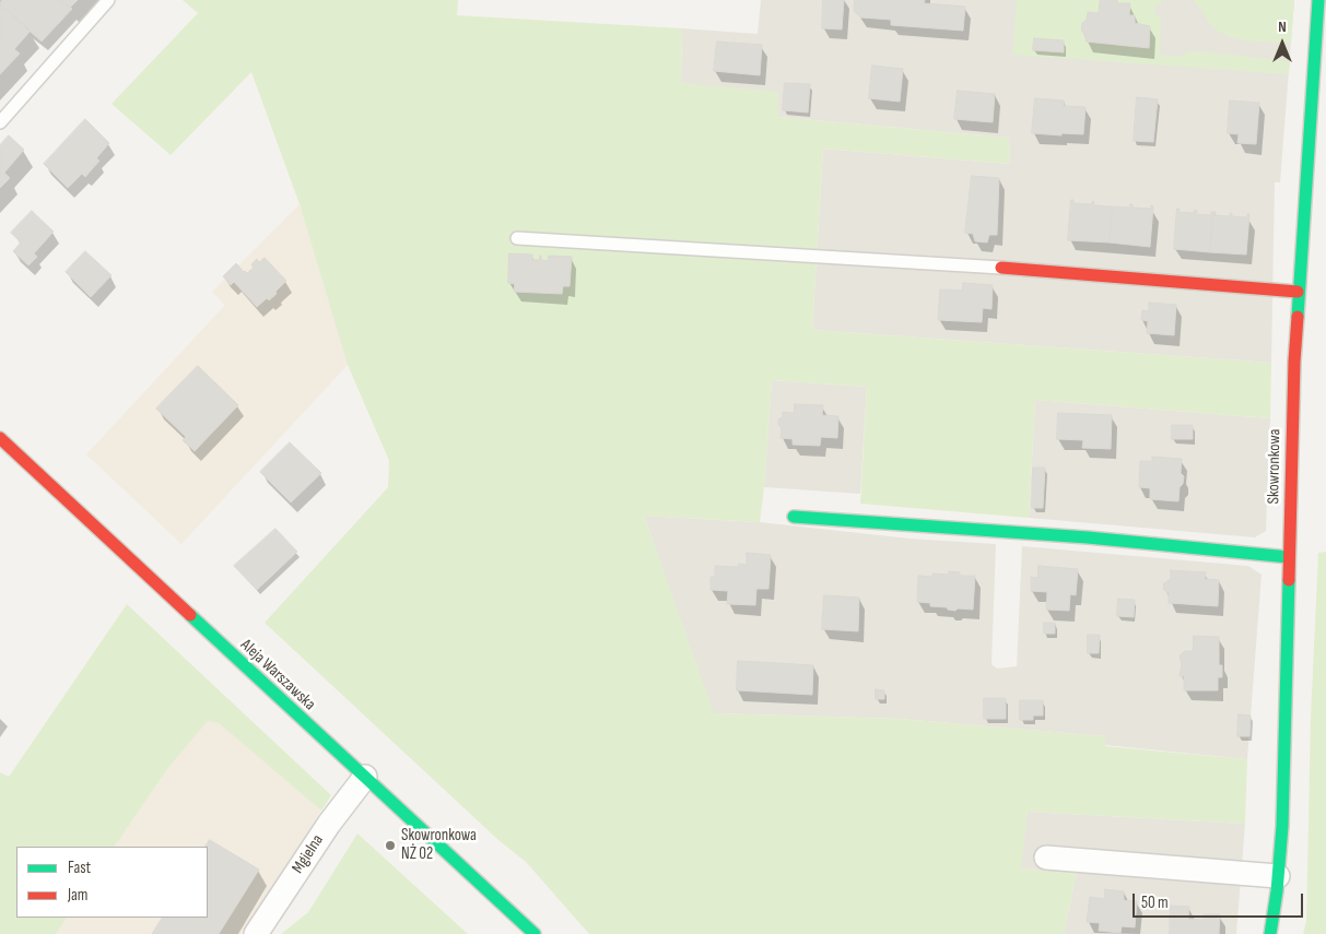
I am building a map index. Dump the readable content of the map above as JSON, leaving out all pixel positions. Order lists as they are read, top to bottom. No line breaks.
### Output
{"streets":{"street":["Skowronkowa","Aleja Warszawska","Mgielna"]},"crossings":[["Aleja Warszawska","Mgielna"]],"places":["Skowronkowa NŻ 02"],"legend":["Fast","Jam"],"scale_bar":"50 m","north":"top"}
